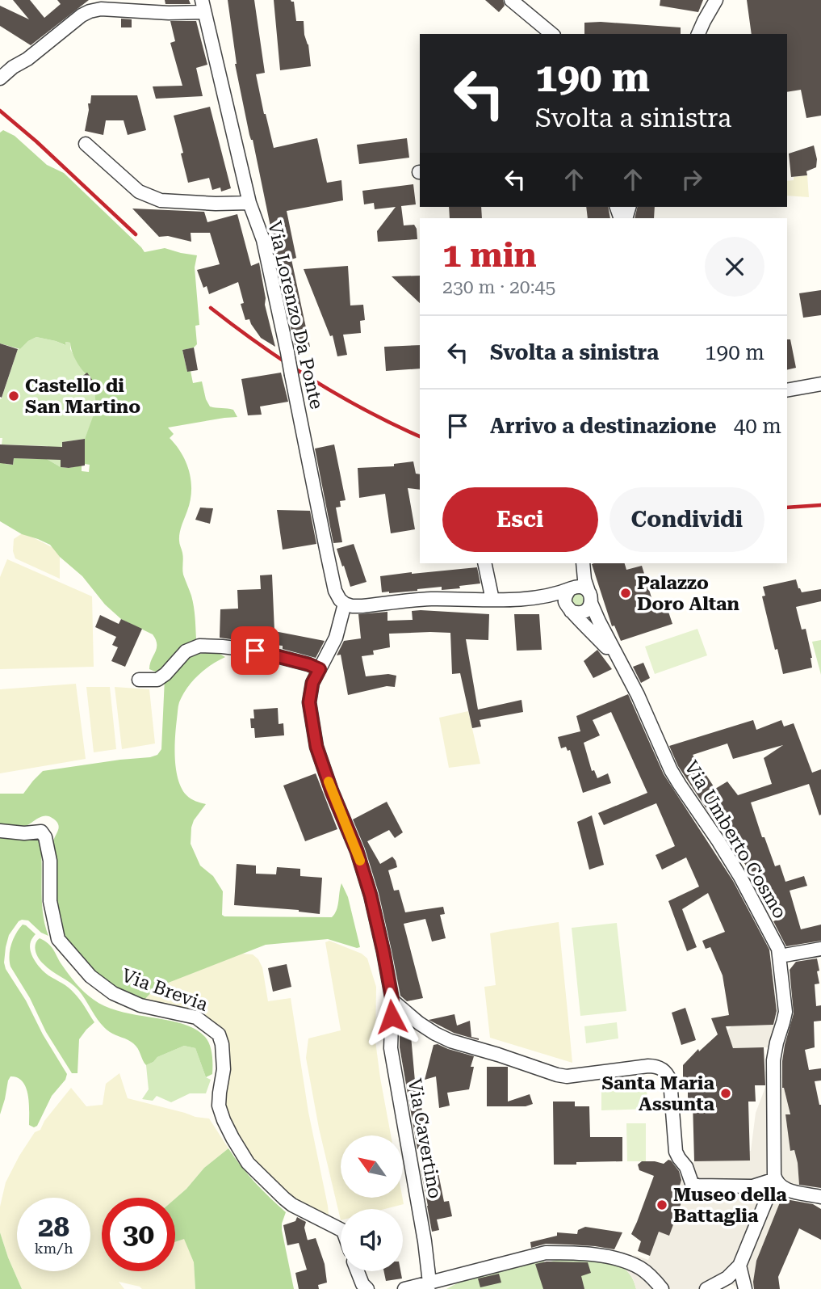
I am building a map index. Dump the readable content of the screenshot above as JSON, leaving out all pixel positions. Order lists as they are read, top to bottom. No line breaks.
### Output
{"streets":{"street":["Via Lorenzo Da Ponte","Via Umberto Cosmo","Via Brevia","Via Cavertino"]},"crossings":[["Via Lorenzo Da Ponte","Via Cavertino"]],"places":["Castello di San Martino","Palazzo Doro Altan","Santa Maria Assunta","Museo della Battaglia"],"north":"top left","page":{"turn":["190 m","Svolta a sinistra"],"heading":["1 min","230 m · 20:45"],"list":[{"name":"Svolta a sinistra","value":"190 m"},{"name":"Arrivo a destinazione","value":"40 m"}],"buttons":["Esci","Condividi"],"speed":"28 km/h","limit":"30"}}
